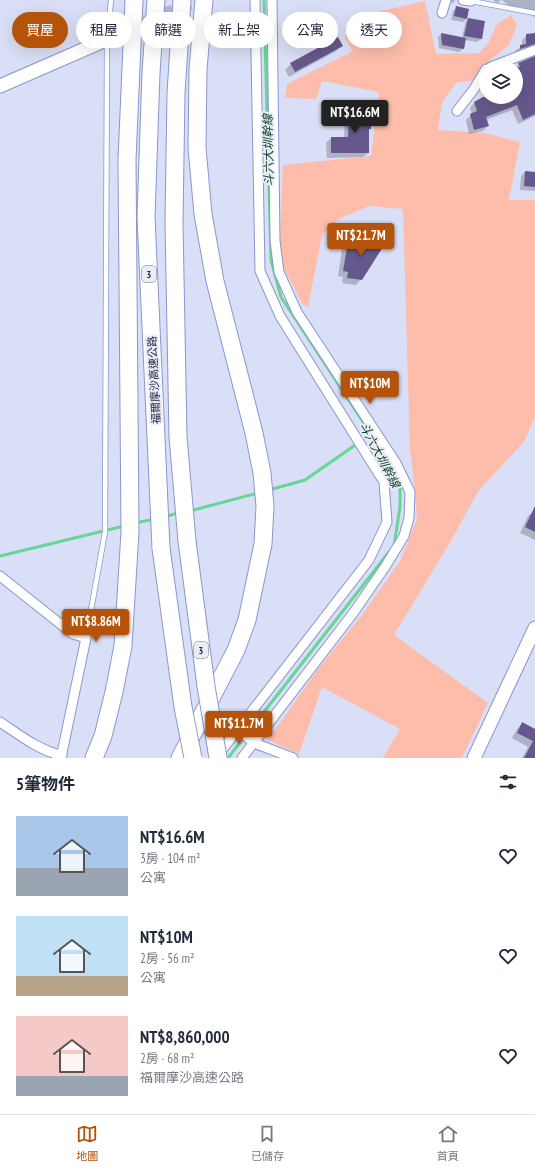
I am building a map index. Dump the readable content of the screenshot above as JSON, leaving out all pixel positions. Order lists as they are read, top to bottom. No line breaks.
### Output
{"streets":{"highway":["3","福爾摩沙高速公路"]},"water":["斗六大圳幹線"],"page":{"chip":["買屋","租屋","篩選","新上架","公寓","透天"],"price":["NT$16.6M","NT$21.7M","NT$10M","NT$8.86M","NT$11.7M"],"heading":"5筆物件","list":[{"name":"NT$16.6M","note":"3房 · 104 m² · 公寓"},{"name":"NT$10M","note":"2房 · 56 m² · 公寓"},{"name":"NT$8,860,000","note":"2房 · 68 m² · 福爾摩沙高速公路"}],"tabs":["地圖","已儲存","首頁"]}}
